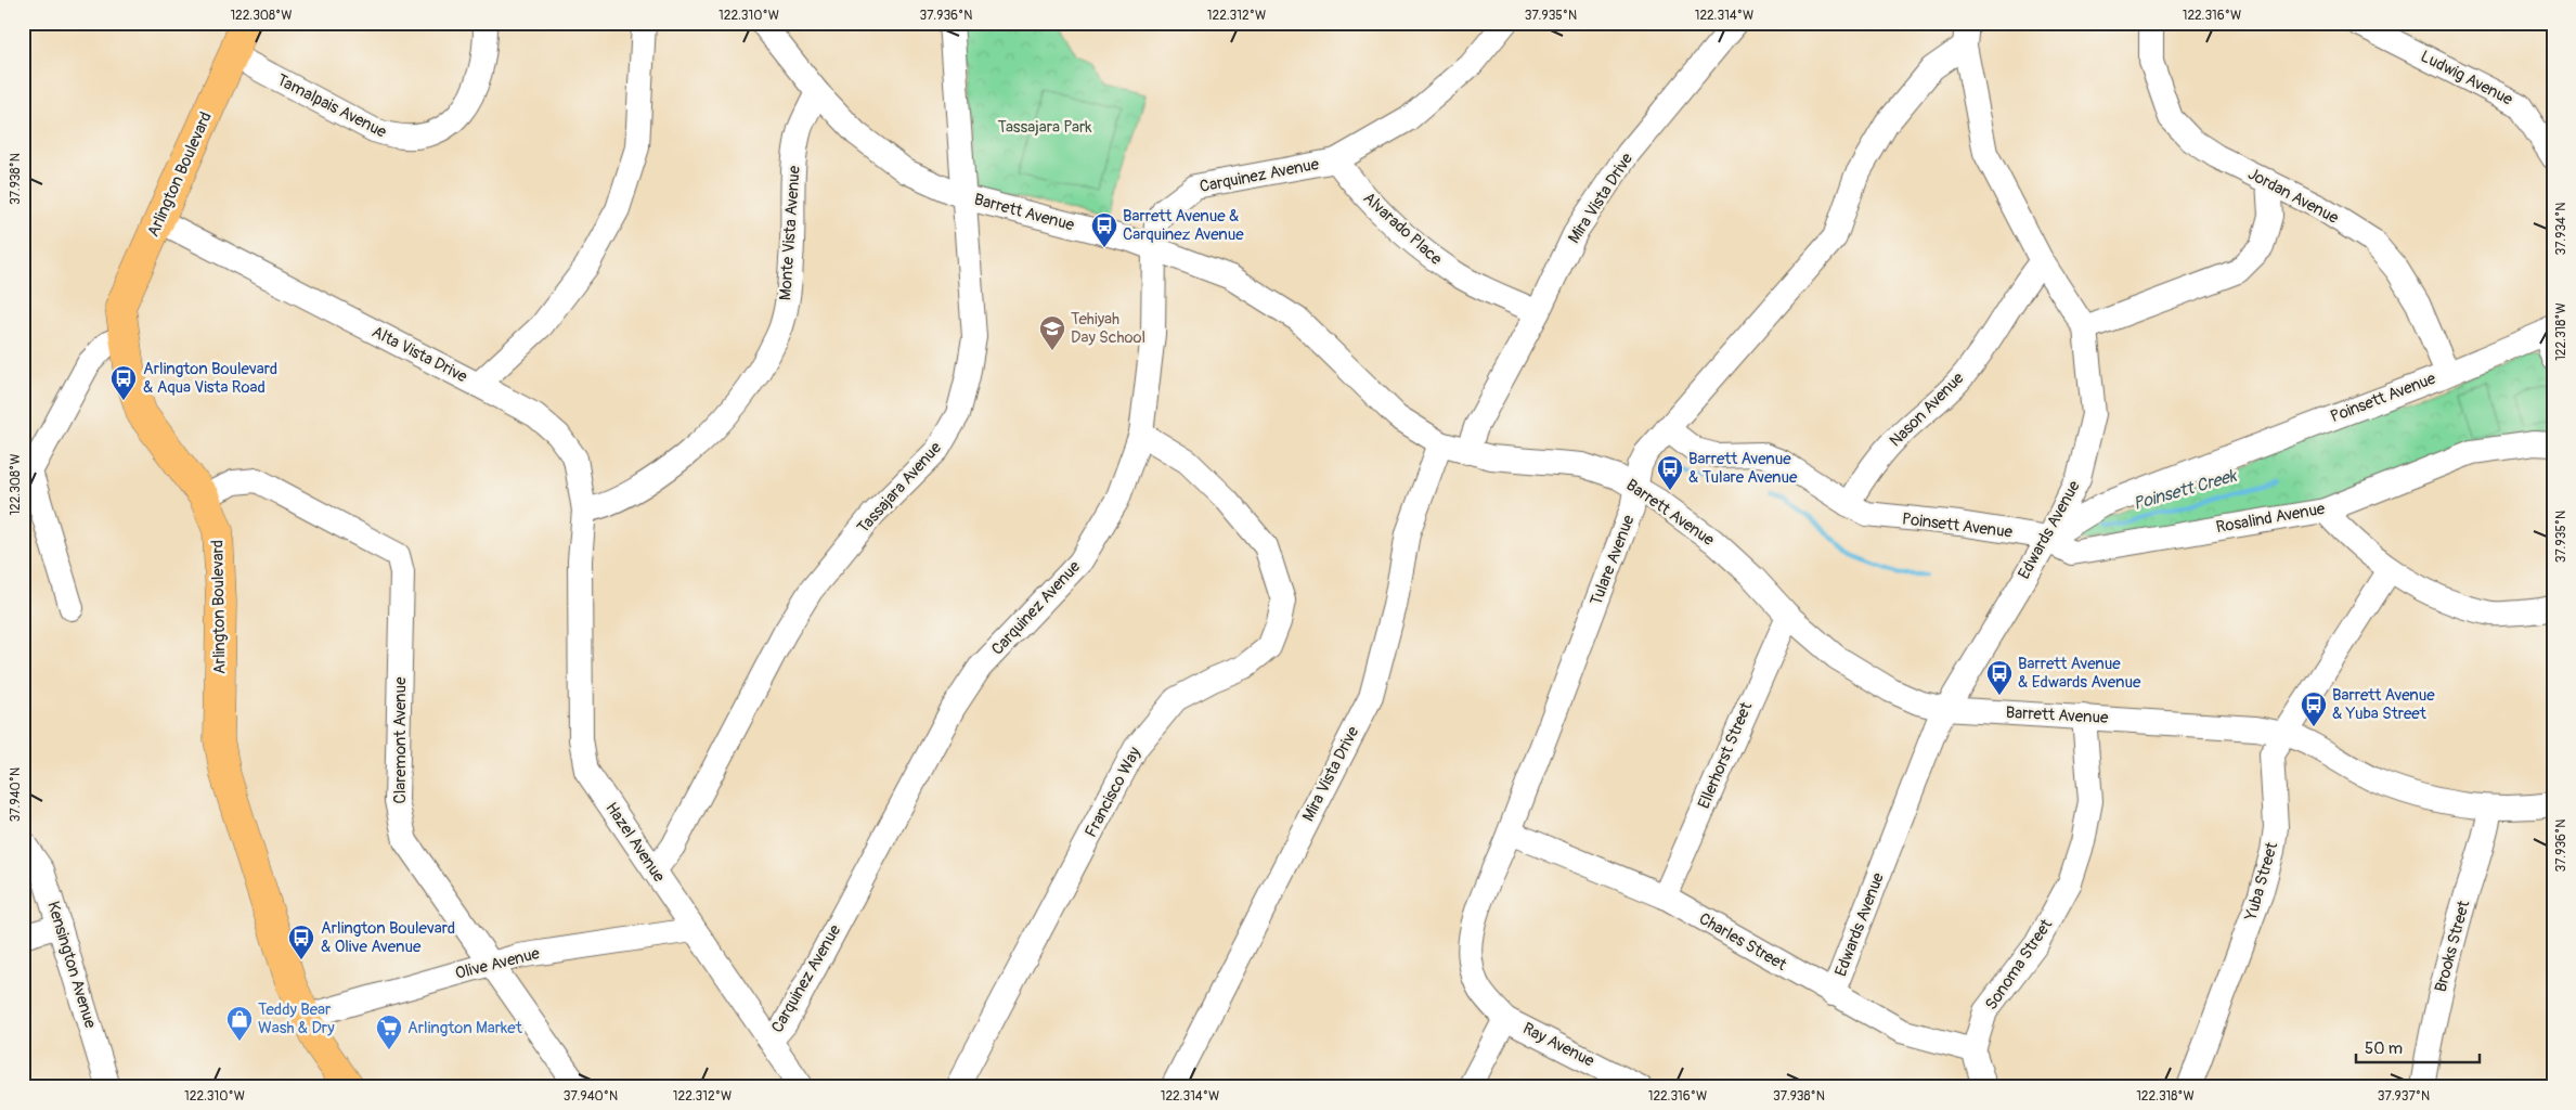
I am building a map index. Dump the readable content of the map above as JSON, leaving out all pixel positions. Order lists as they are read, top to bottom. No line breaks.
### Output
{"streets":{"main road":["Arlington Boulevard"],"street":["Ludwig Avenue","Tamalpais Avenue","Carquinez Avenue","Jordan Avenue","Mira Vista Drive","Barrett Avenue","Alvarado Place","Monte Vista Avenue","Alta Vista Drive","Poinsett Avenue","Nason Avenue","Tassajara Avenue","Rosalind Avenue","Edwards Avenue","Tulare Avenue","Claremont Avenue","Ellerhorst Street","Francisco Way","Hazel Avenue","Yuba Street","Charles Street","Brooks Street","Olive Avenue","Kensington Avenue","Sonoma Street","Ray Avenue"]},"crossings":[["Tamalpais Avenue","Arlington Boulevard"],["Arlington Boulevard","Alta Vista Drive"],["Arlington Boulevard","Claremont Avenue"],["Arlington Boulevard","Olive Avenue"],["Carquinez Avenue","Barrett Avenue"],["Carquinez Avenue","Alvarado Place"],["Carquinez Avenue","Francisco Way"],["Carquinez Avenue","Hazel Avenue"],["Jordan Avenue","Poinsett Avenue"],["Mira Vista Drive","Barrett Avenue"],["Mira Vista Drive","Alvarado Place"],["Barrett Avenue","Monte Vista Avenue"],["Barrett Avenue","Tassajara Avenue"],["Barrett Avenue","Edwards Avenue"],["Barrett Avenue","Tulare Avenue"],["Barrett Avenue","Ellerhorst Street"],["Barrett Avenue","Yuba Street"],["Barrett Avenue","Brooks Street"],["Barrett Avenue","Sonoma Street"],["Monte Vista Avenue","Alta Vista Drive"],["Alta Vista Drive","Hazel Avenue"],["Poinsett Avenue","Nason Avenue"],["Poinsett Avenue","Rosalind Avenue"],["Poinsett Avenue","Edwards Avenue"],["Poinsett Avenue","Tulare Avenue"],["Nason Avenue","Edwards Avenue"],["Tassajara Avenue","Hazel Avenue"],["Rosalind Avenue","Edwards Avenue"],["Edwards Avenue","Tulare Avenue"],["Edwards Avenue","Charles Street"],["Tulare Avenue","Charles Street"],["Tulare Avenue","Ray Avenue"],["Claremont Avenue","Olive Avenue"],["Ellerhorst Street","Charles Street"],["Hazel Avenue","Olive Avenue"],["Charles Street","Sonoma Street"]],"water":["Poinsett Creek"],"parks":["Tassajara Park"],"places":{"bus stop":["Barrett Avenue & Carquinez Avenue","Arlington Boulevard & Aqua Vista Road","Barrett Avenue & Tulare Avenue","Barrett Avenue & Edwards Avenue","Barrett Avenue & Yuba Street","Arlington Boulevard & Olive Avenue"],"school or university":["Tehiyah Day School"],"shop":["Teddy Bear Wash & Dry"],"supermarket":["Arlington Market"]},"scale_bar":"50 m","coordinates":["122.308°W","122.310°W","37.936°N","122.312°W","37.935°N","122.314°W","122.316°W","37.938°N","37.934°N","122.318°W","37.940°N","37.937°N"]}
